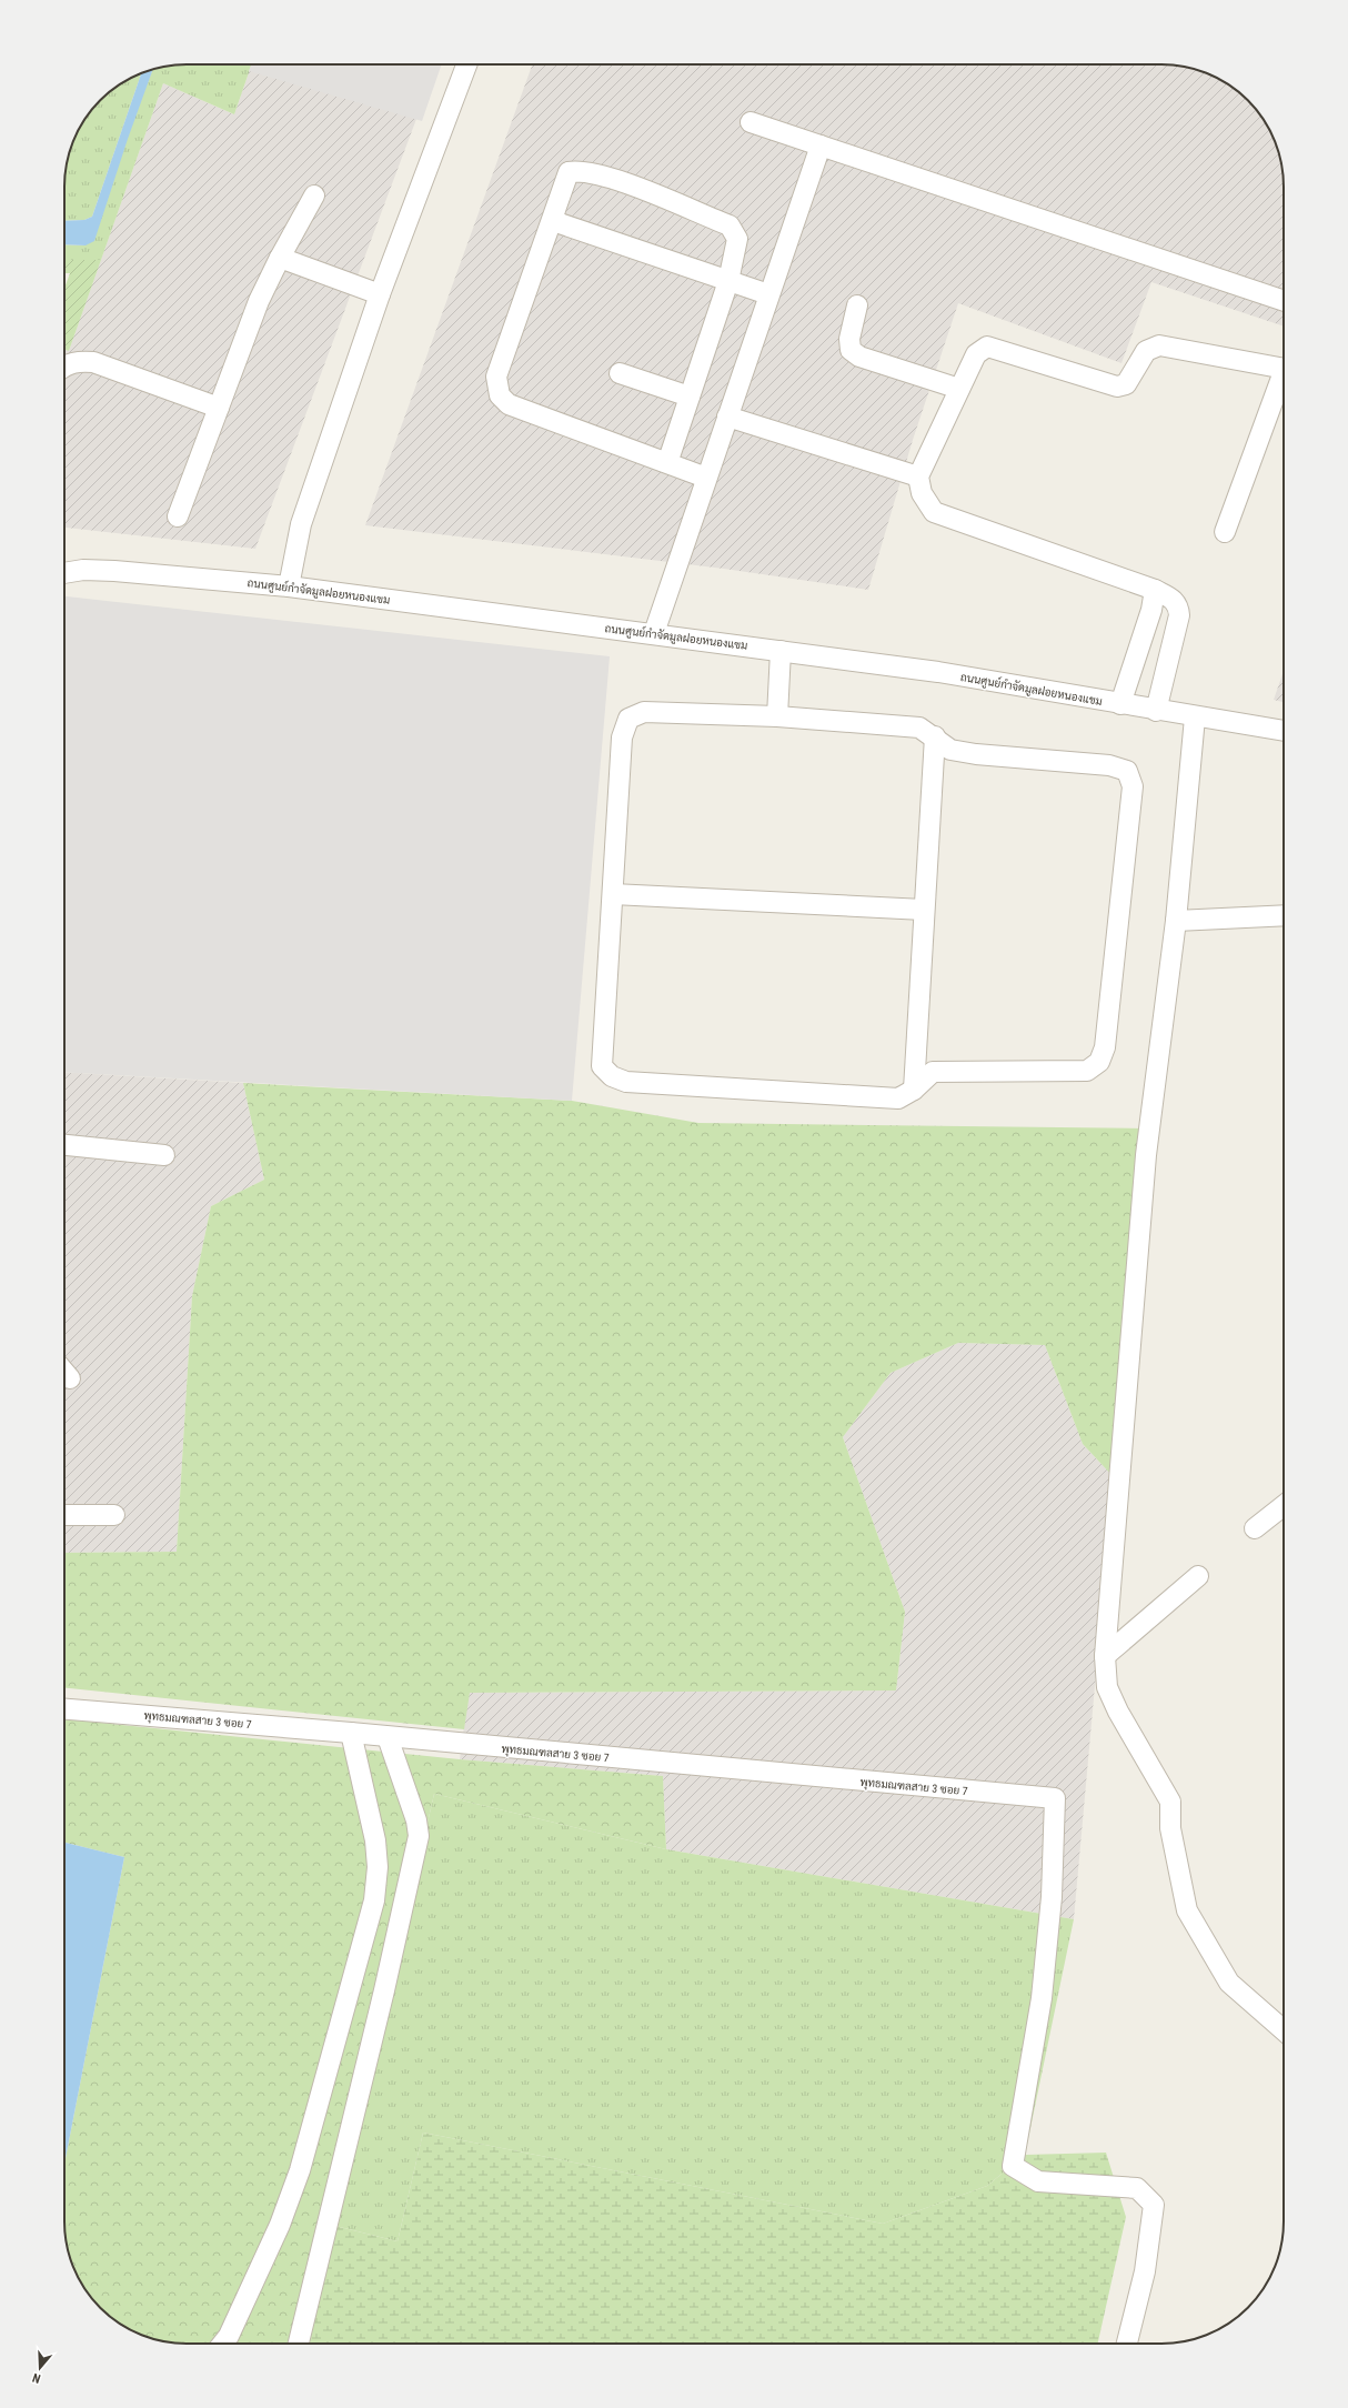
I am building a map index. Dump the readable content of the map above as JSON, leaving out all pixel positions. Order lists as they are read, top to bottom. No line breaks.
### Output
{"streets":{"street":["ถนนศูนย์กำจัดมูลฝอยหนองแขม","พุทธมณฑลสาย 3 ซอย 7"]},"north":"bottom"}
